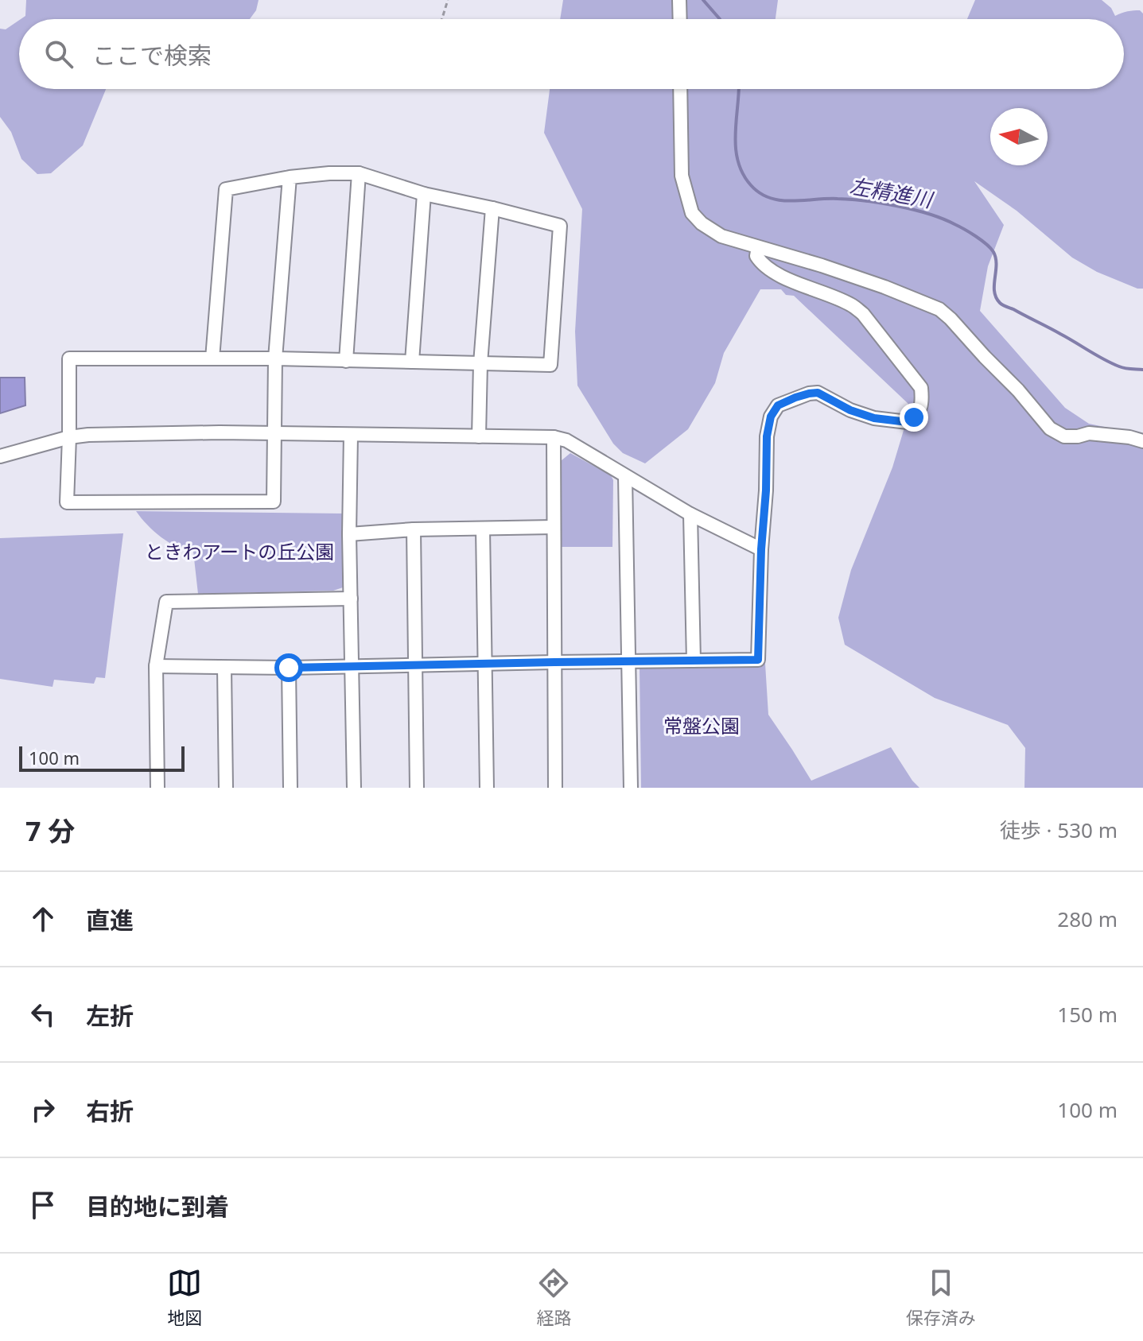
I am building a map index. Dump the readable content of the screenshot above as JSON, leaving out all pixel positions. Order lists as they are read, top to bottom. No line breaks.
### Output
{"water":["左精進川"],"parks":["ときわアートの丘公園","常盤公園"],"scale_bar":"100 m","north":"left","page":{"search":"ここで検索","scale":"100 m","heading":["7 分","徒歩 · 530 m"],"list":[["直進","280 m"],["左折","150 m"],["右折","100 m"],"目的地に到着"],"nav":["地図","経路","保存済み"]}}
